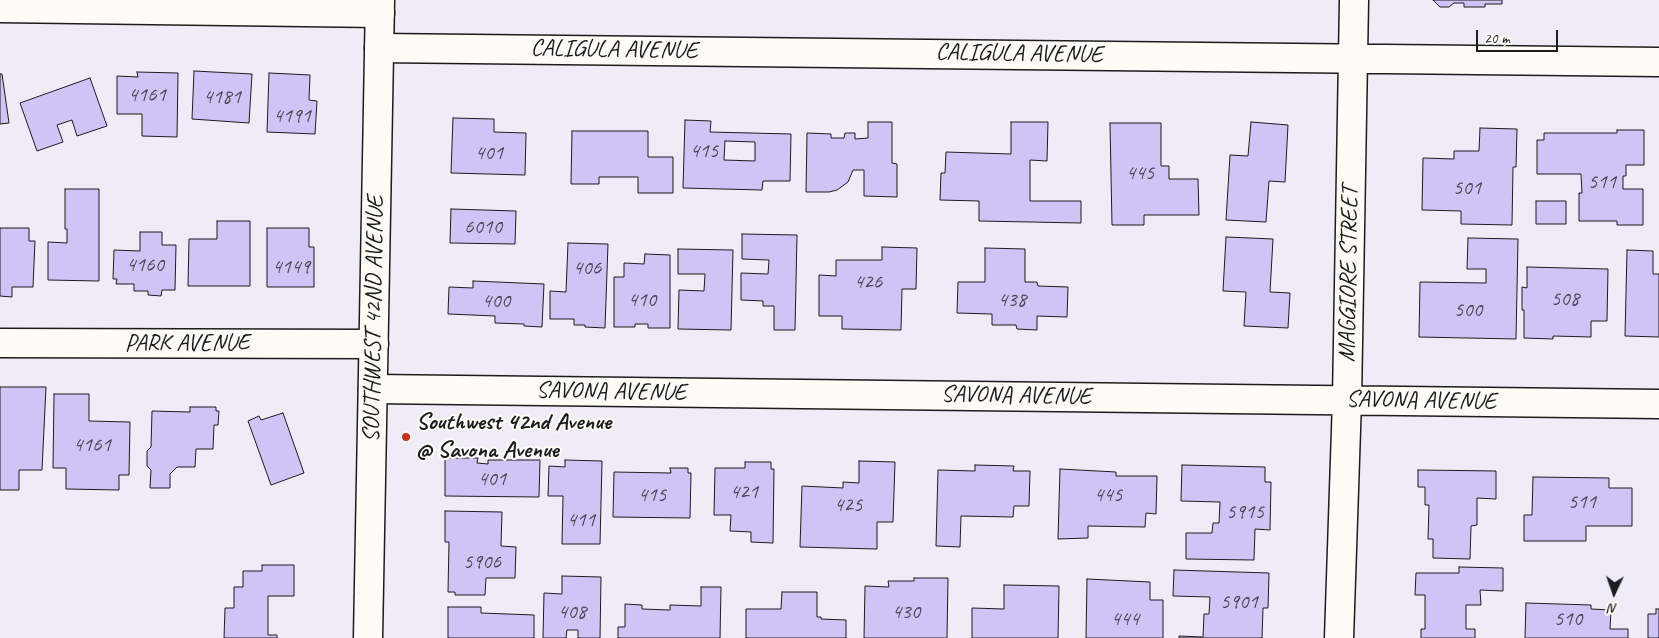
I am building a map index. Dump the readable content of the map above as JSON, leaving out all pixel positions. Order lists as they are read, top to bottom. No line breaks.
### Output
{"streets":{"street":["CALIGULA AVENUE","MAGGIORE STREET","SOUTHWEST 42ND AVENUE","PARK AVENUE","SAVONA AVENUE"]},"crossings":[["CALIGULA AVENUE","MAGGIORE STREET"],["CALIGULA AVENUE","SOUTHWEST 42ND AVENUE"],["MAGGIORE STREET","SAVONA AVENUE"],["SOUTHWEST 42ND AVENUE","PARK AVENUE"],["SOUTHWEST 42ND AVENUE","SAVONA AVENUE"]],"places":["Southwest 42nd Avenue @ Savona Avenue"],"house_numbers":["4161","4181","4191","415","401","445","511","501","6010","4160","4149","406","426","508","410","438","400","500","4161","401","421","415","445","511","425","5915","411","5906","5901","408","430","444","510"],"scale_bar":"20 m","north":"bottom"}
